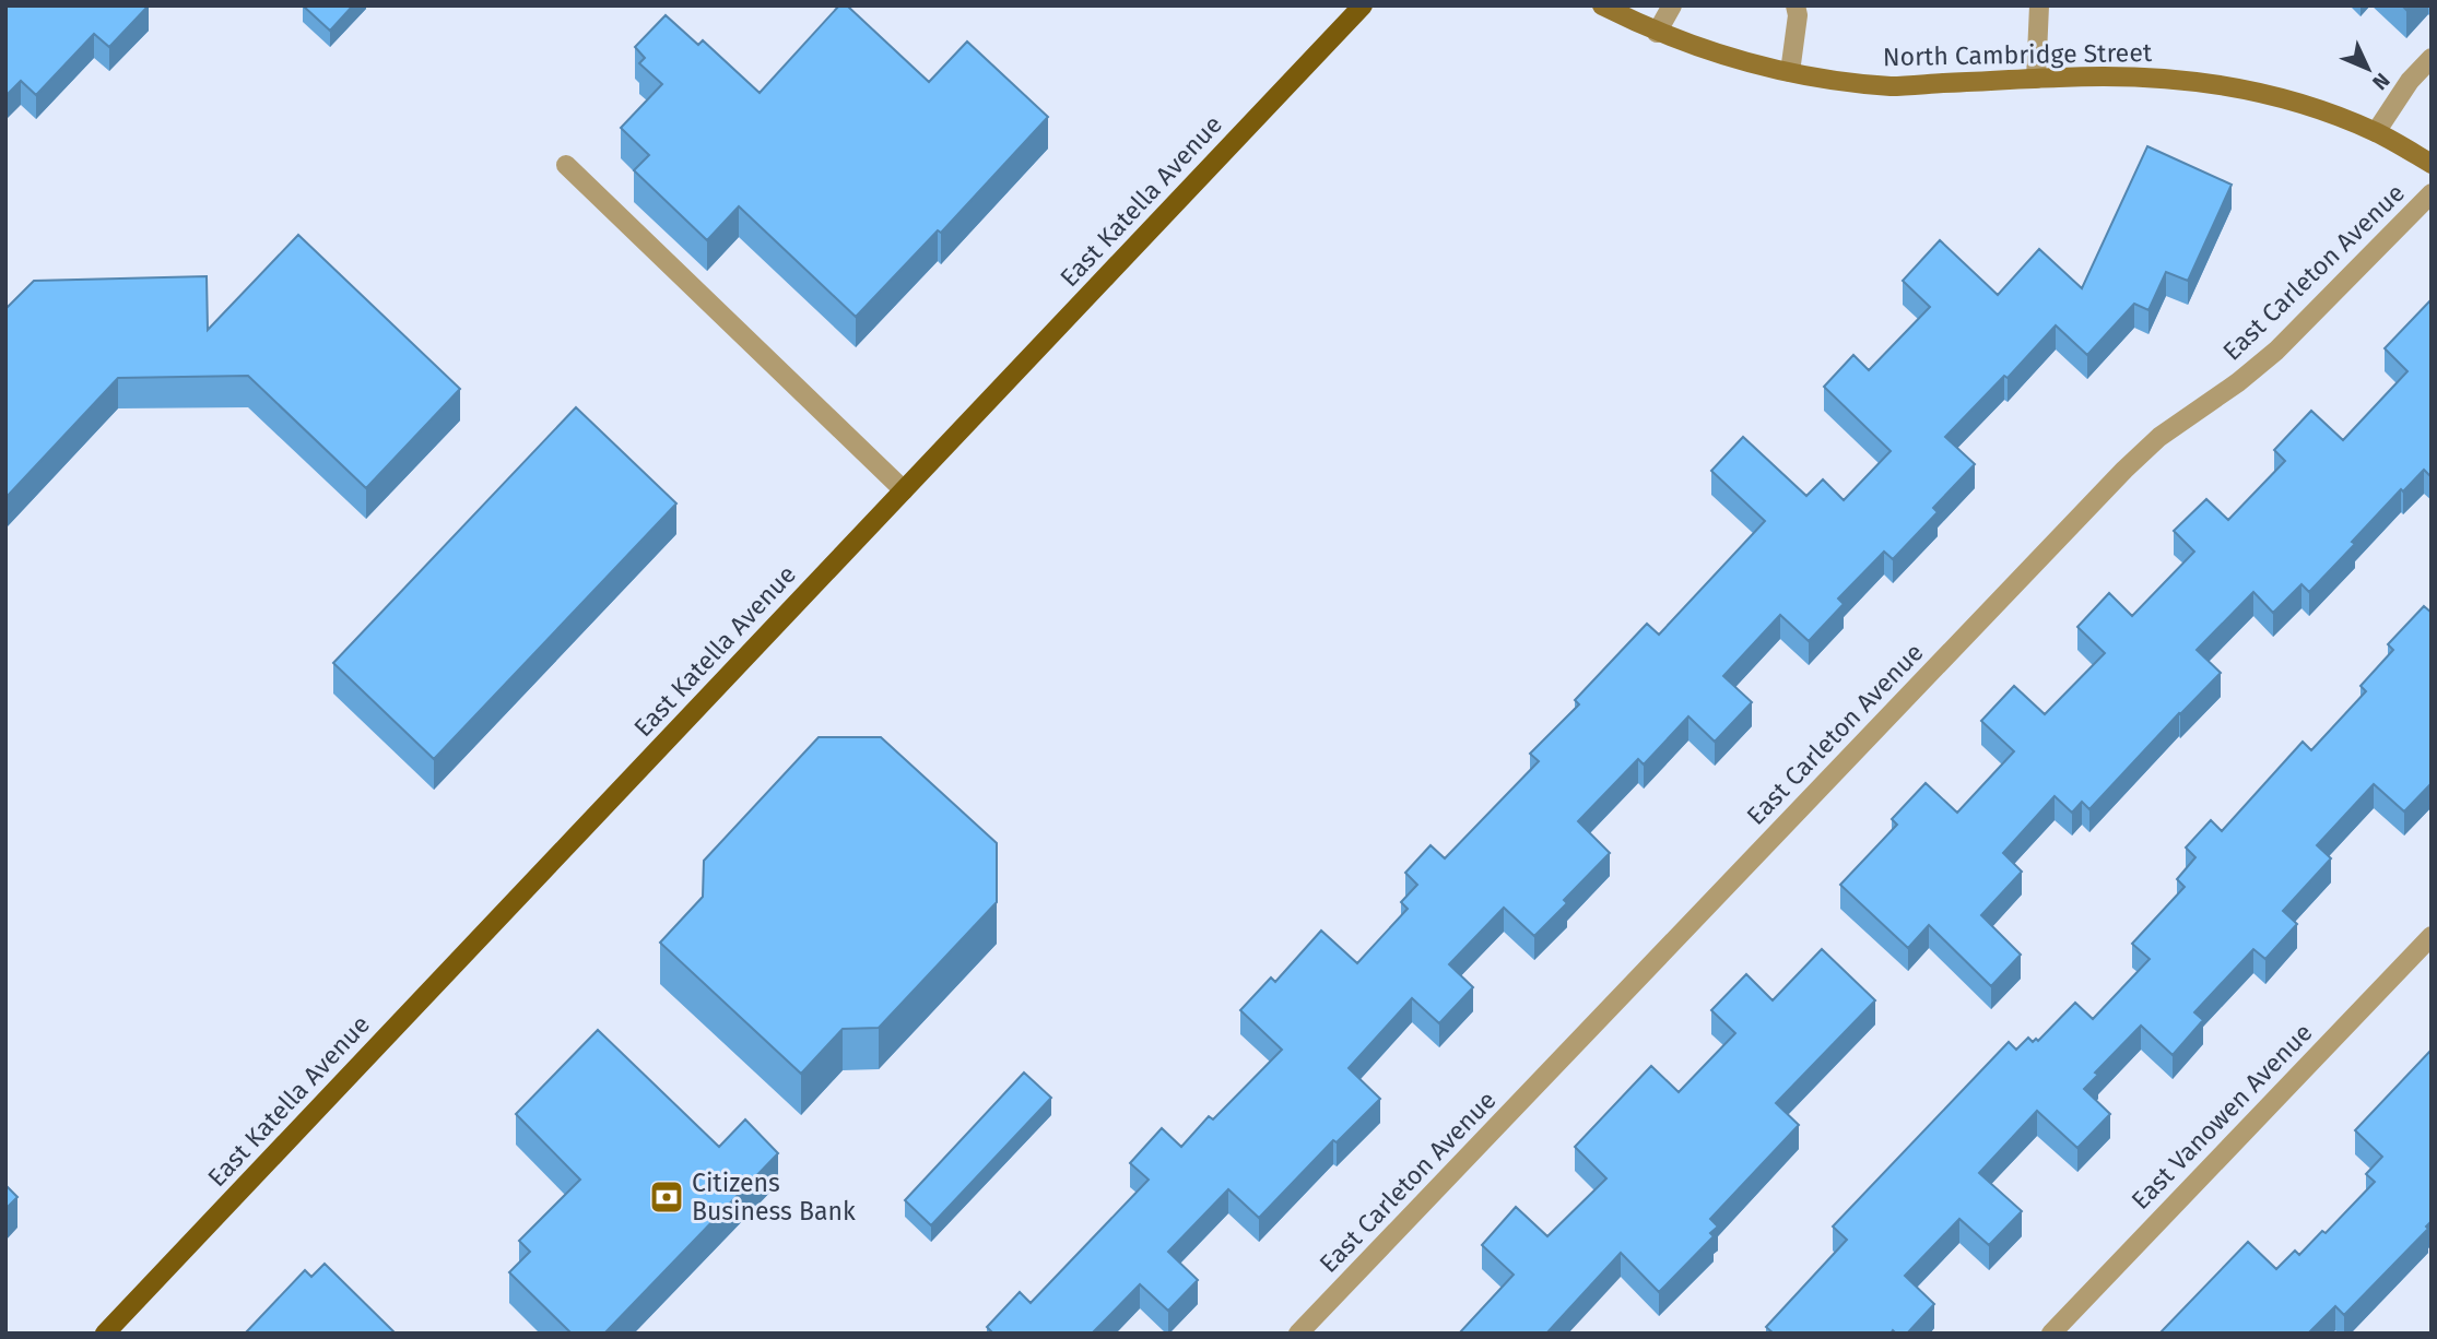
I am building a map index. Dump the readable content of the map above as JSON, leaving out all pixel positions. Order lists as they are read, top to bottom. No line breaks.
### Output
{"streets":{"main road":["East Katella Avenue"],"street":["North Cambridge Street","East Carleton Avenue","East Vanowen Avenue"]},"places":{"bank":["Citizens Business Bank"]},"north":"bottom right"}
